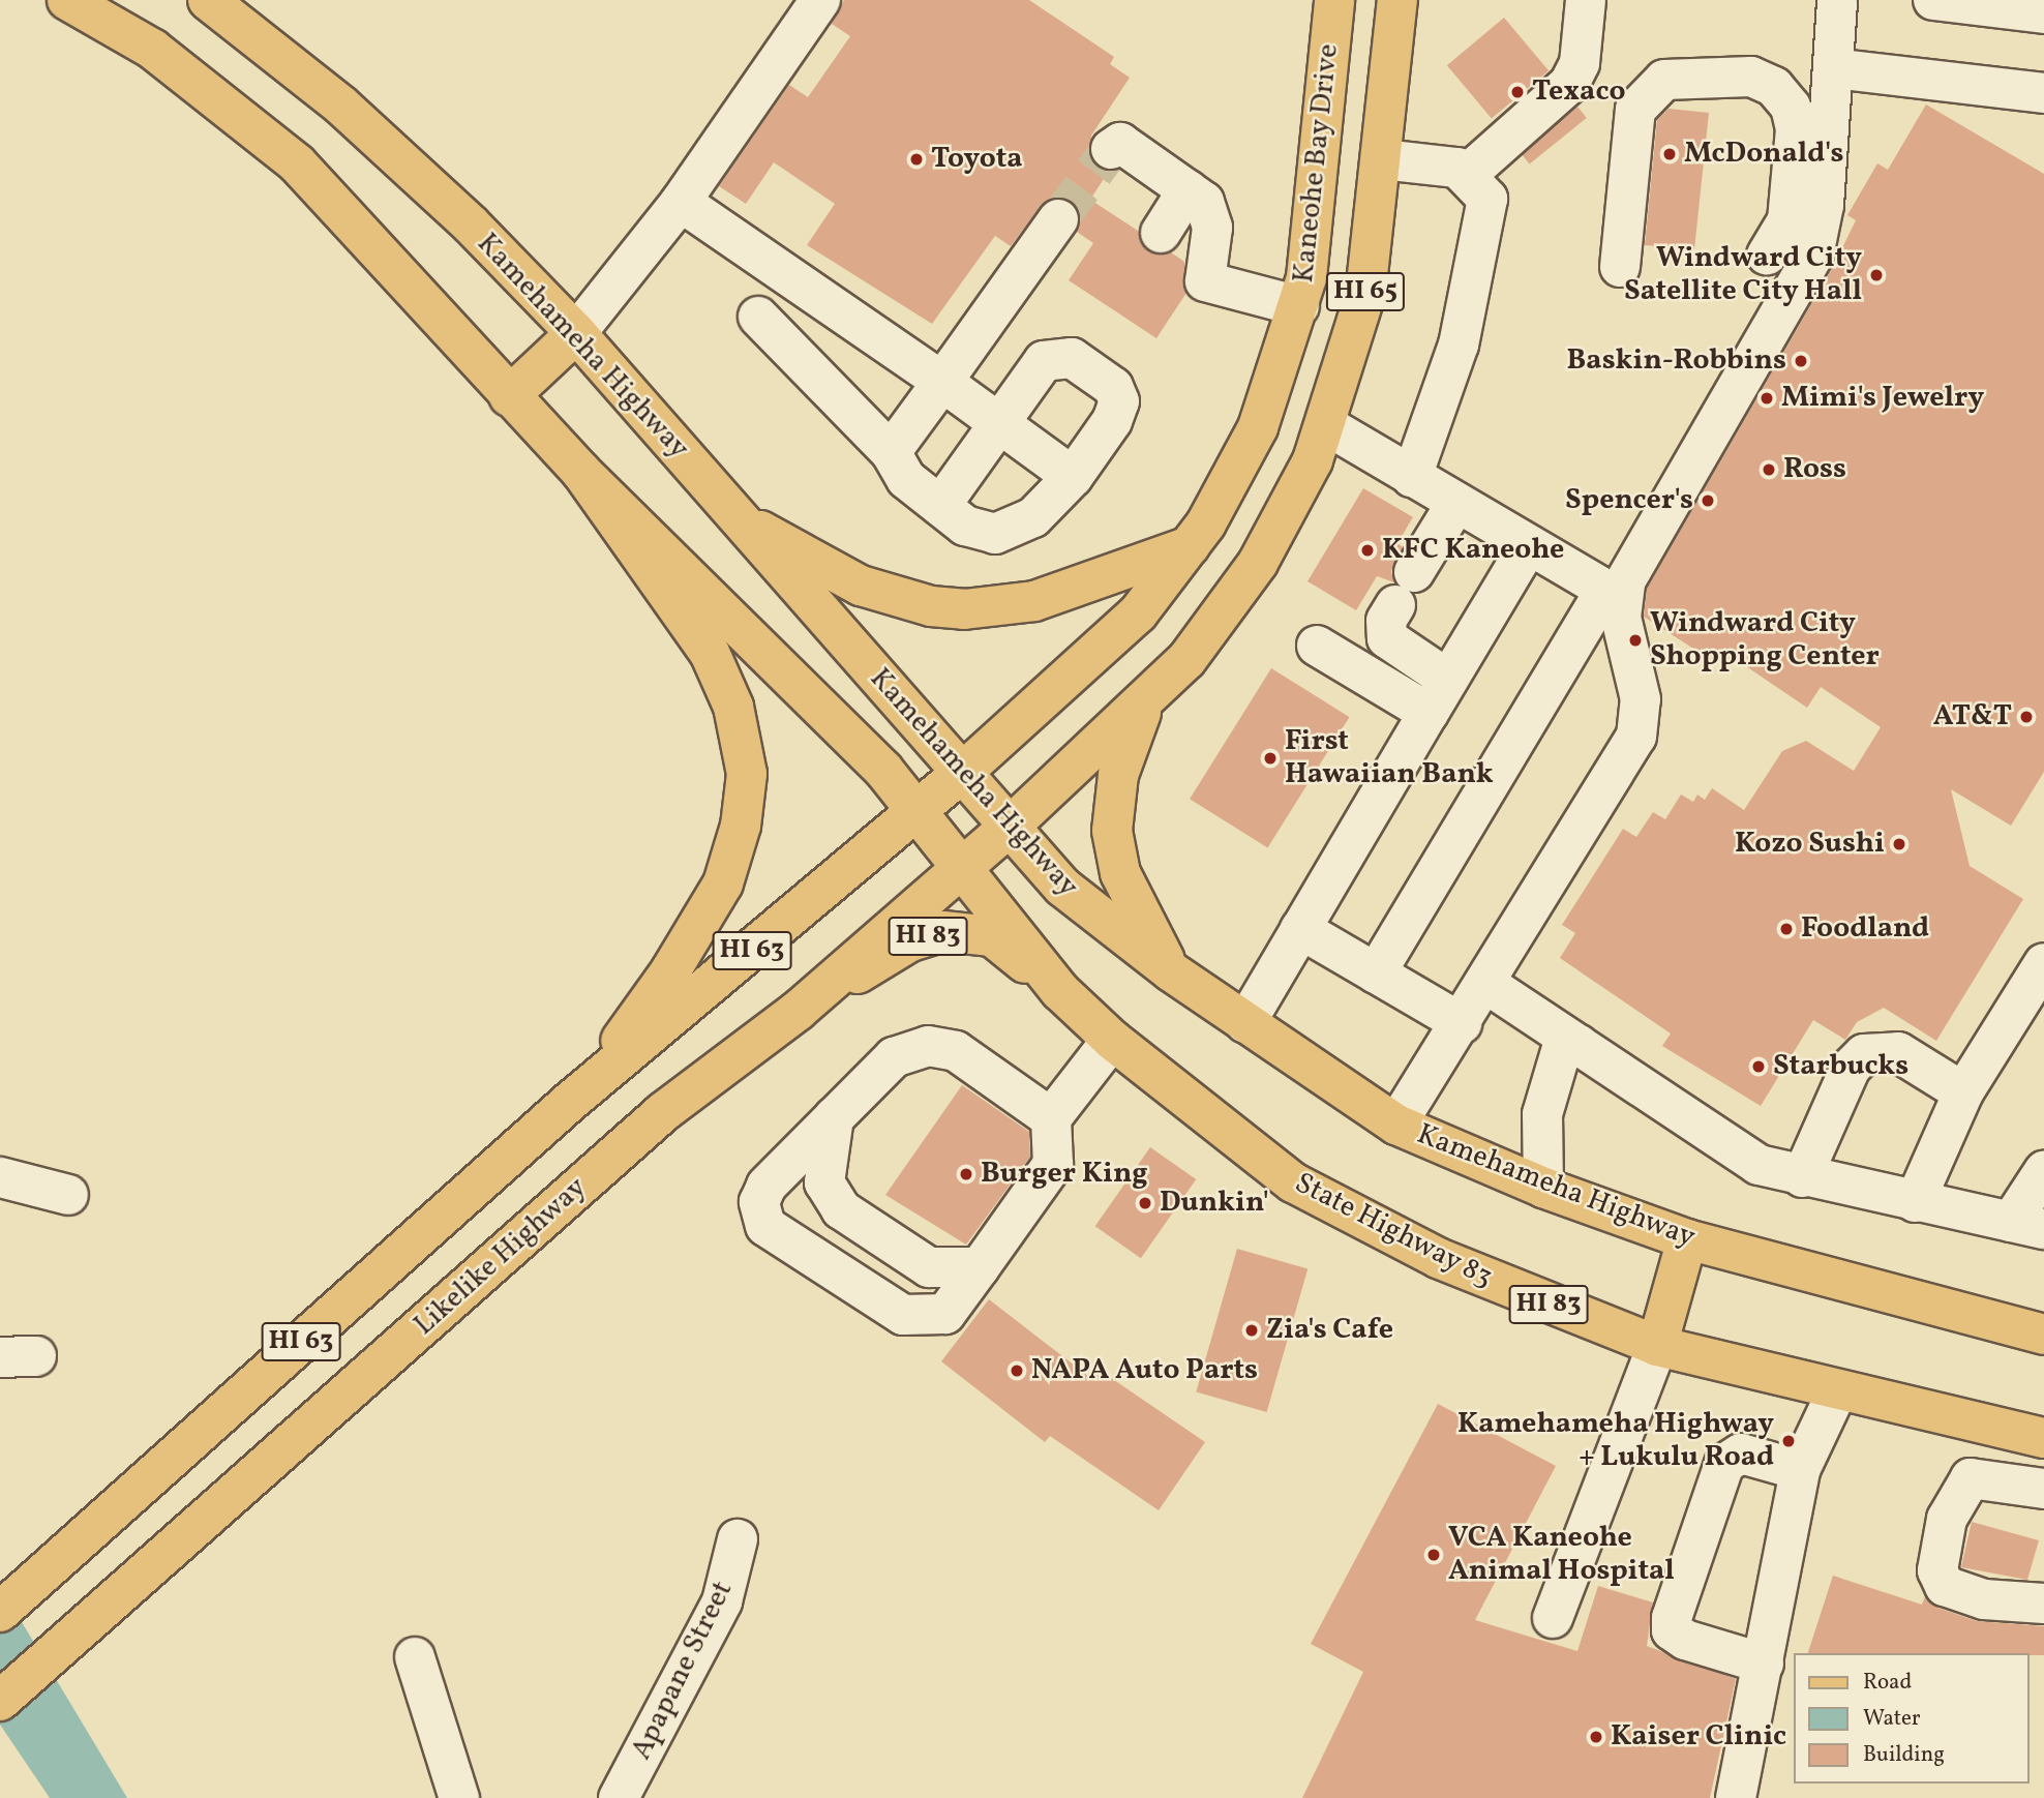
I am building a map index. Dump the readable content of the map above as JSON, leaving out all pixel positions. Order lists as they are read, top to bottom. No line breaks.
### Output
{"streets":{"main road":["Kaneohe Bay Drive","HI 65","Kamehameha Highway","HI 83","HI 63","State Highway 83","Likelike Highway"],"street":["Apapane Street"]},"crossings":[["Kaneohe Bay Drive","Kamehameha Highway"],["Kaneohe Bay Drive","HI 63"],["HI 65","Kamehameha Highway"],["HI 65","Likelike Highway"],["Kamehameha Highway","HI 63"],["Kamehameha Highway","State Highway 83"],["Kamehameha Highway","Likelike Highway"],["HI 83","State Highway 83"],["HI 83","Likelike Highway"],["HI 63","State Highway 83"],["State Highway 83","Likelike Highway"]],"places":["Texaco","McDonald's","Toyota","Windward City Satellite City Hall","Baskin-Robbins","Mimi's Jewelry","Ross","Spencer's","KFC Kaneohe","Windward City Shopping Center","AT&T","First Hawaiian Bank","Kozo Sushi","Foodland","Starbucks","Burger King","Dunkin'","Zia's Cafe","NAPA Auto Parts","Kamehameha Highway + Lukulu Road","VCA Kaneohe Animal Hospital","Kaiser Clinic"],"legend":["Road","Water","Building"]}
